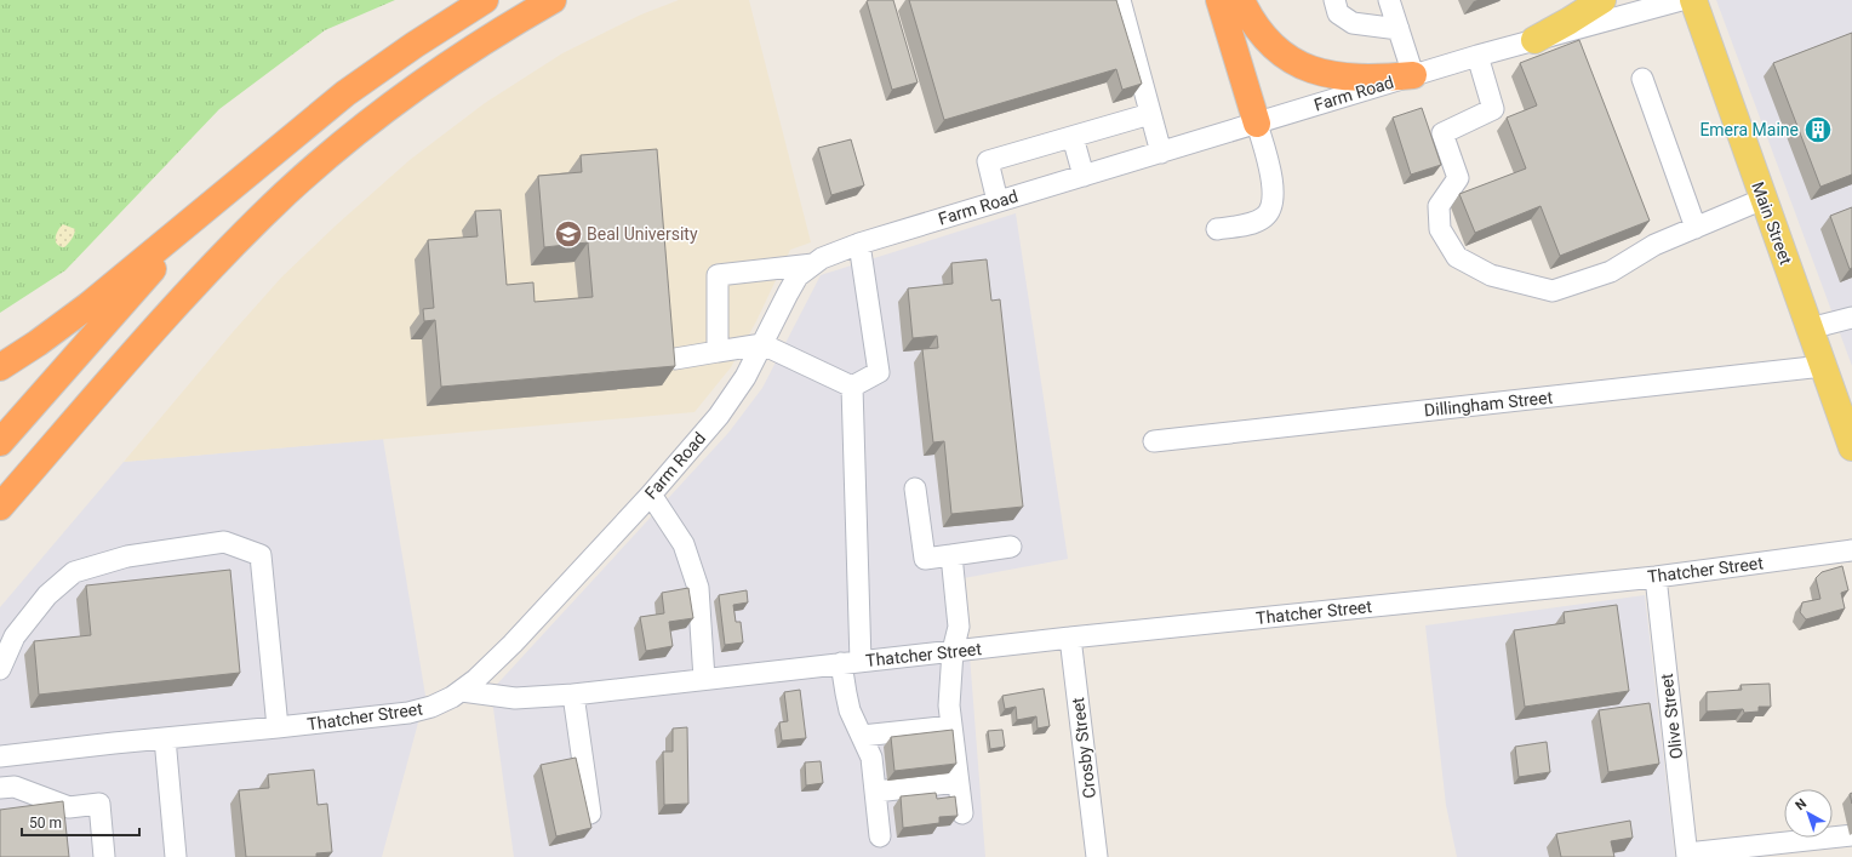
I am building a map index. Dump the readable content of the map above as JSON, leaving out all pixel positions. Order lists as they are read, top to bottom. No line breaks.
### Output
{"streets":{"main road":["Main Street"],"street":["Farm Road","Dillingham Street","Thatcher Street","Olive Street","Crosby Street"]},"crossings":[["Farm Road","Thatcher Street"],["Main Street","Dillingham Street"],["Thatcher Street","Olive Street"],["Thatcher Street","Crosby Street"]],"places":{"building":["Emera Maine"],"school or university":["Beal University"]},"scale_bar":"50 m","north":"top left"}
